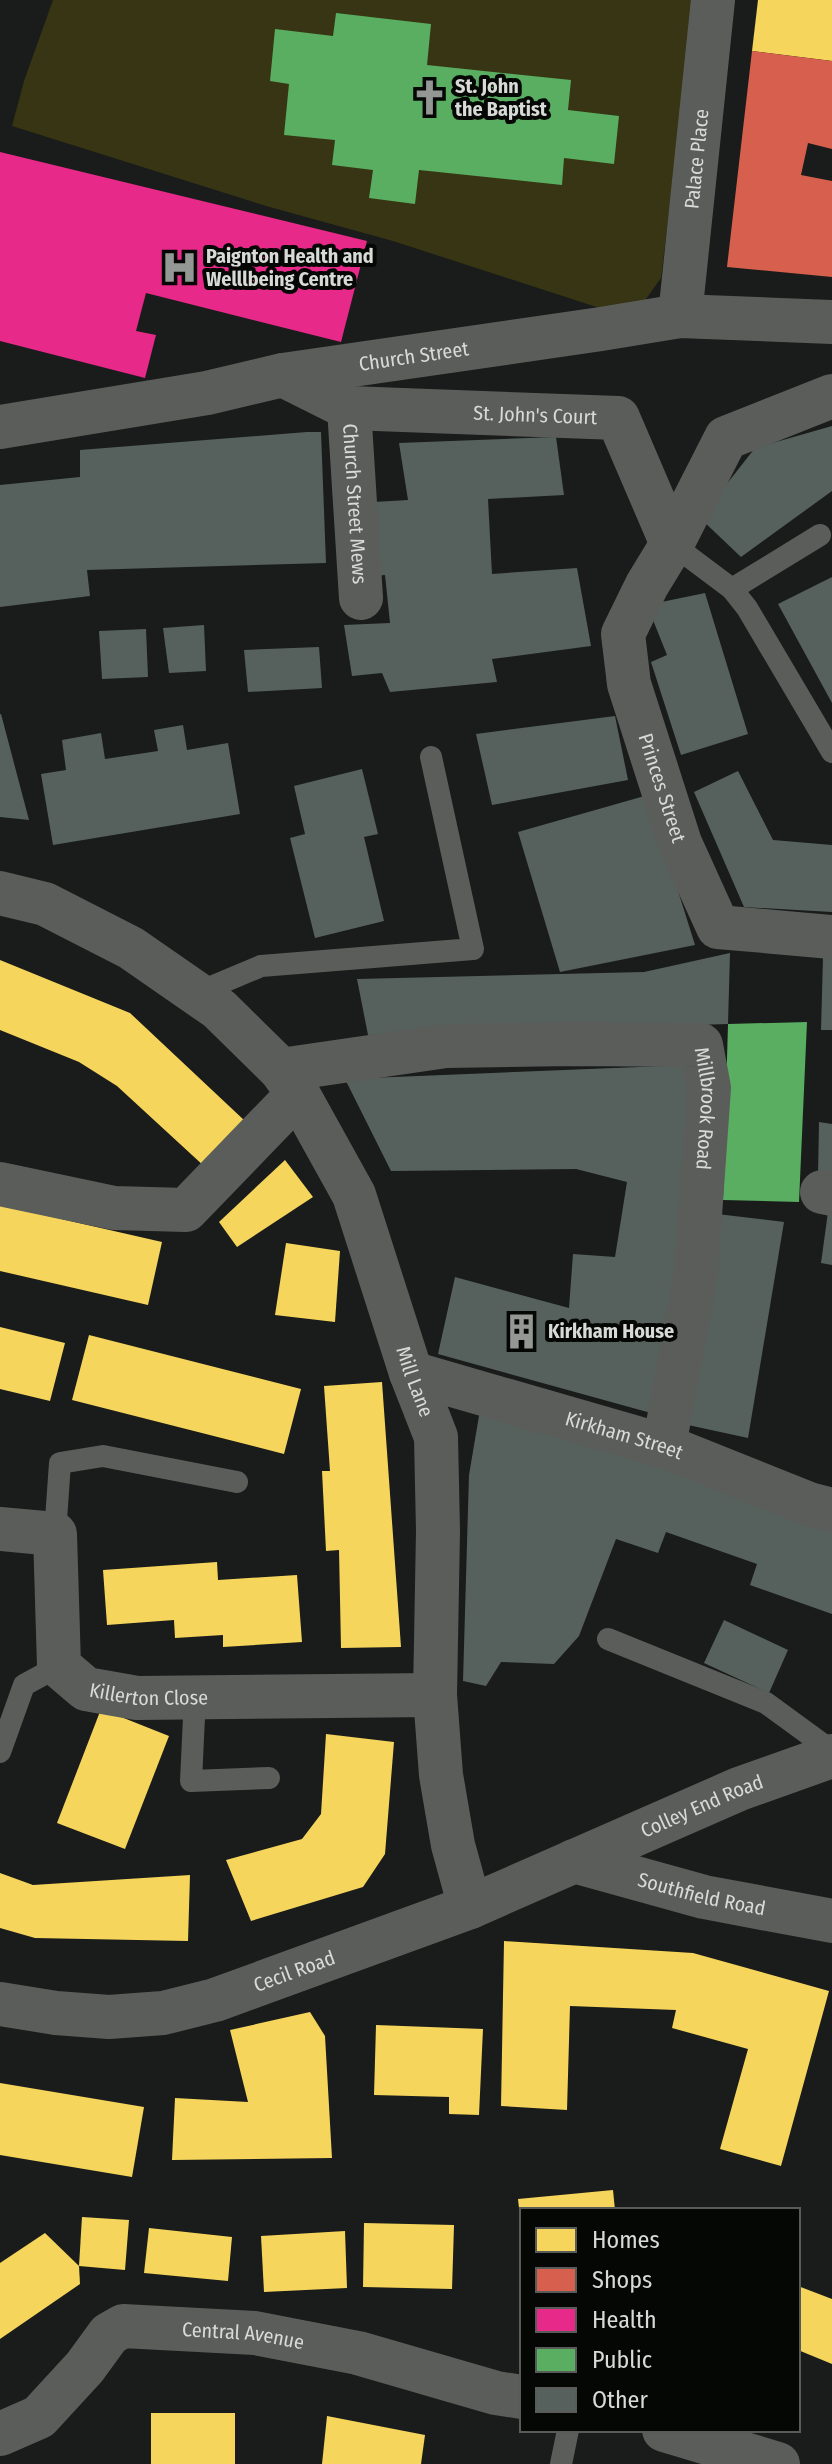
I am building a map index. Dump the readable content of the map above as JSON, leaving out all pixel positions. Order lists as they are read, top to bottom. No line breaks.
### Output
{"streets":{"street":["Palace Place","Church Street","St. John's Court","Church Street Mews","Princes Street","Millbrook Road","Mill Lane","Kirkham Street","Killerton Close","Colley End Road","Southfield Road","Cecil Road","Central Avenue"]},"crossings":[["Palace Place","Church Street"],["Church Street","St. John's Court"],["St. John's Court","Church Street Mews"],["St. John's Court","Princes Street"],["Millbrook Road","Mill Lane"],["Millbrook Road","Kirkham Street"],["Mill Lane","Kirkham Street"],["Mill Lane","Killerton Close"],["Mill Lane","Cecil Road"],["Colley End Road","Southfield Road"],["Colley End Road","Cecil Road"],["Southfield Road","Cecil Road"]],"places":{"church":["St. John the Baptist"],"hospital":["Paignton Health and Welllbeing Centre"],"building":["Kirkham House"]},"legend":["Homes","Shops","Health","Public","Other"]}
